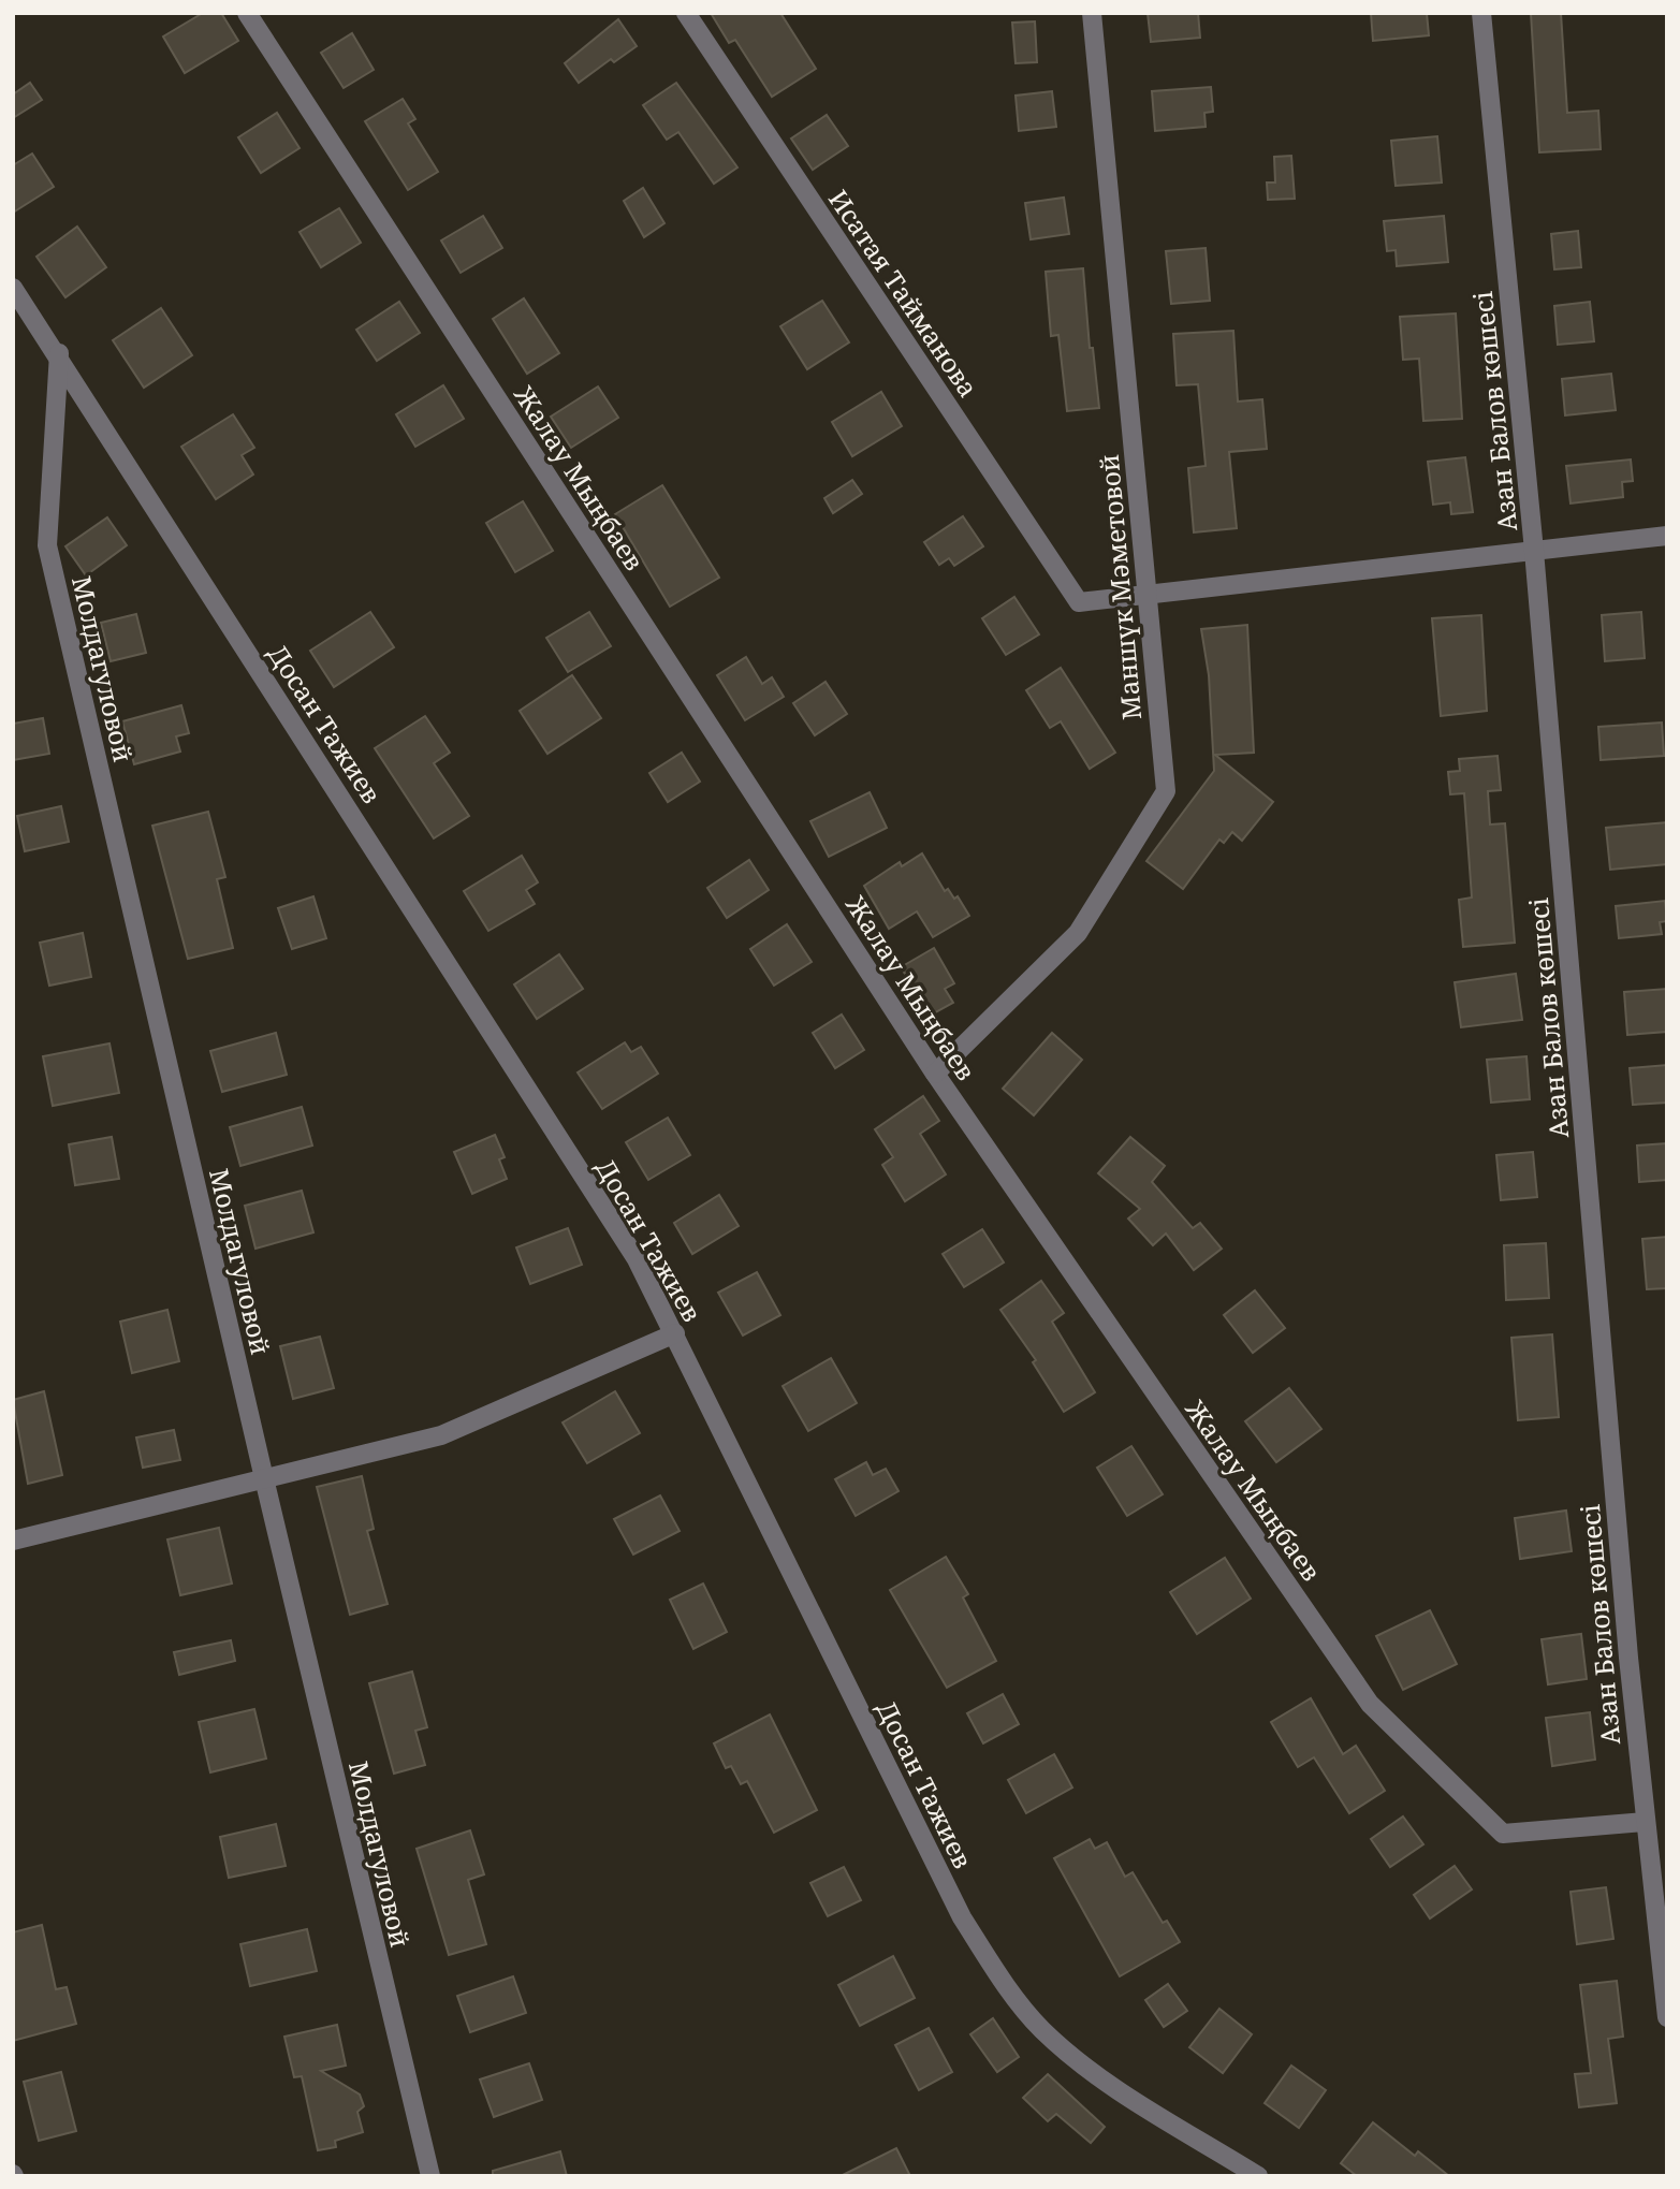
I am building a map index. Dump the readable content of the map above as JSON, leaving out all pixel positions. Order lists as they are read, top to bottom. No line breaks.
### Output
{"streets":{"street":["Исатая Тайманова","Азан Балов көшесі","Жалау Мыңбаев","Маншүк Мәметовой","Молдагуловой","Досан Тажиев"]},"crossings":[["Исатая Тайманова","Маншүк Мәметовой"],["Азан Балов көшесі","Жалау Мыңбаев"],["Жалау Мыңбаев","Маншүк Мәметовой"],["Молдагуловой","Досан Тажиев"]]}
